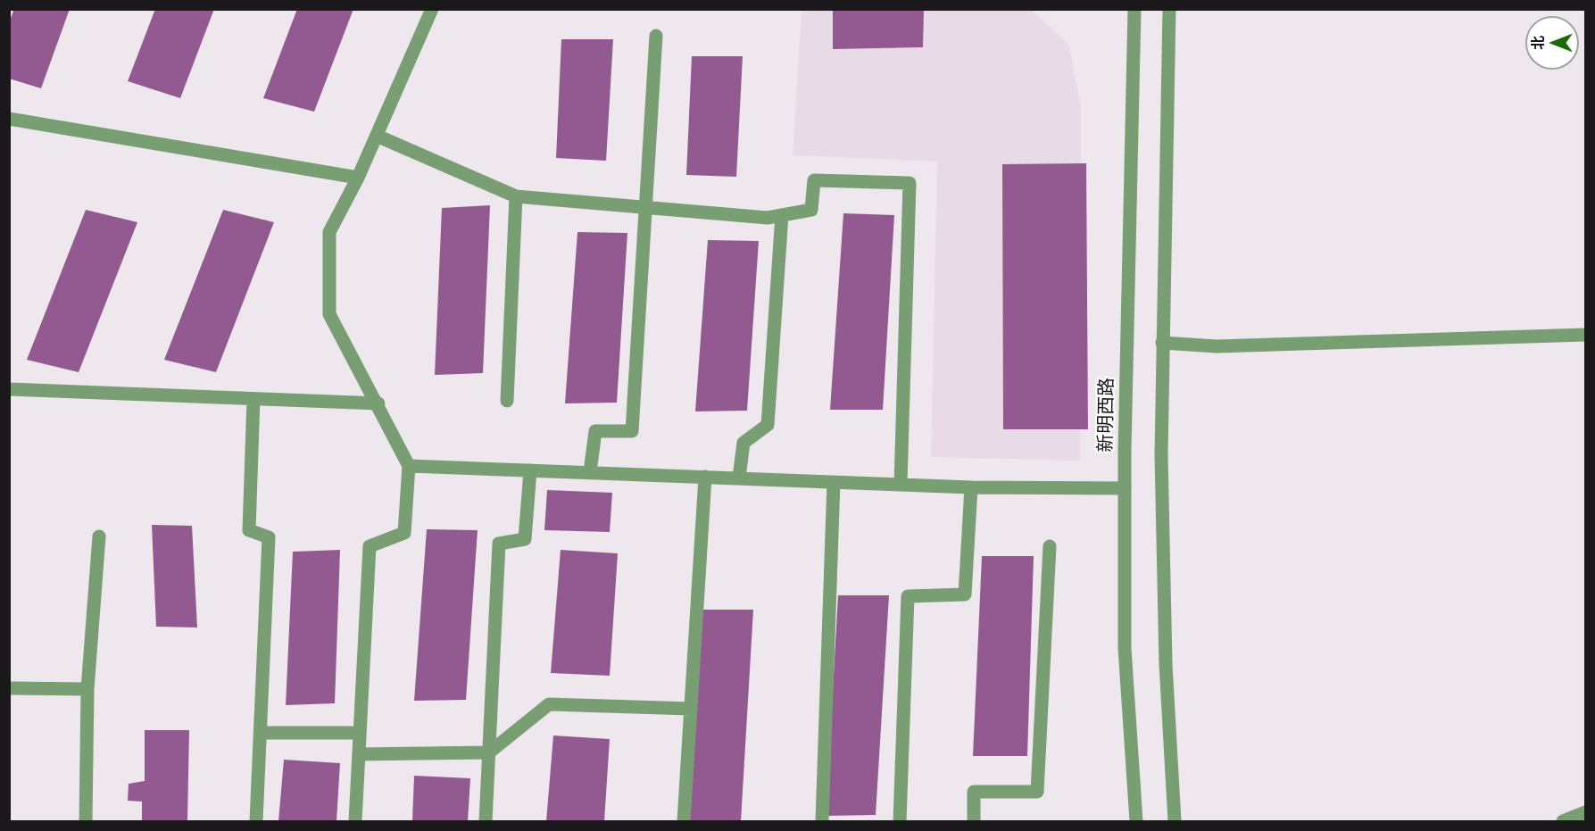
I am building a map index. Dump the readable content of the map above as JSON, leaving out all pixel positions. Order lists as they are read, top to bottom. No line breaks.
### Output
{"streets":{"street":["新明西路"]},"north":"left"}
